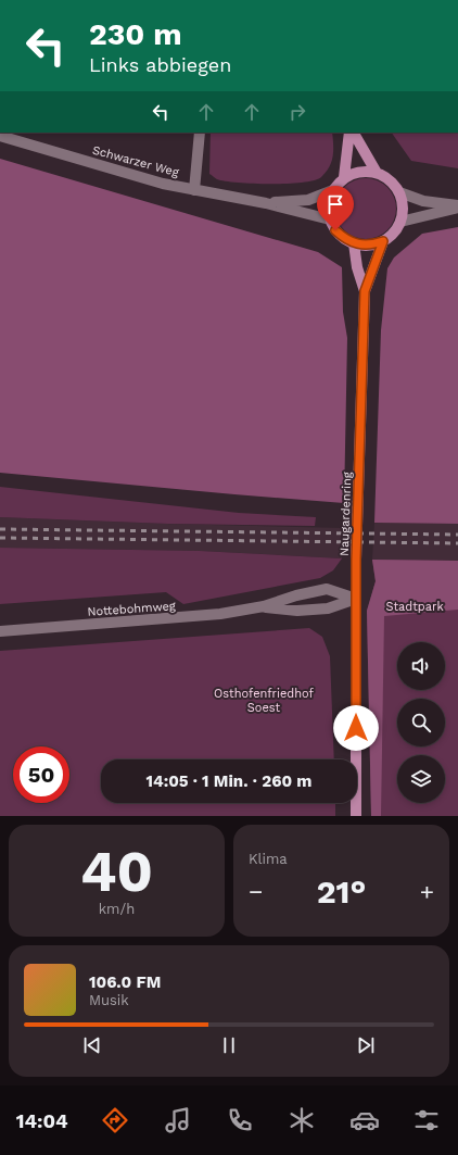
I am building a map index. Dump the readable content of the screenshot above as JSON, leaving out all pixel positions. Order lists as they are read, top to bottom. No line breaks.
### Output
{"streets":{"main road":["Naugardenring"],"street":["Schwarzer Weg","Nottebohmweg"]},"crossings":[["Schwarzer Weg","Naugardenring"],["Naugardenring","Nottebohmweg"]],"parks":["Stadtpark","Osthofenfriedhof Soest"],"page":{"turn":["230 m","Links abbiegen"],"limit":"50","trip":"14:05 · 1 Min. · 260 m","tile":[["40","km/h"],"Klima"],"heat":["−","21°","+"],"song":["106.0 FM","Musik"],"tabs":"14:04"}}
